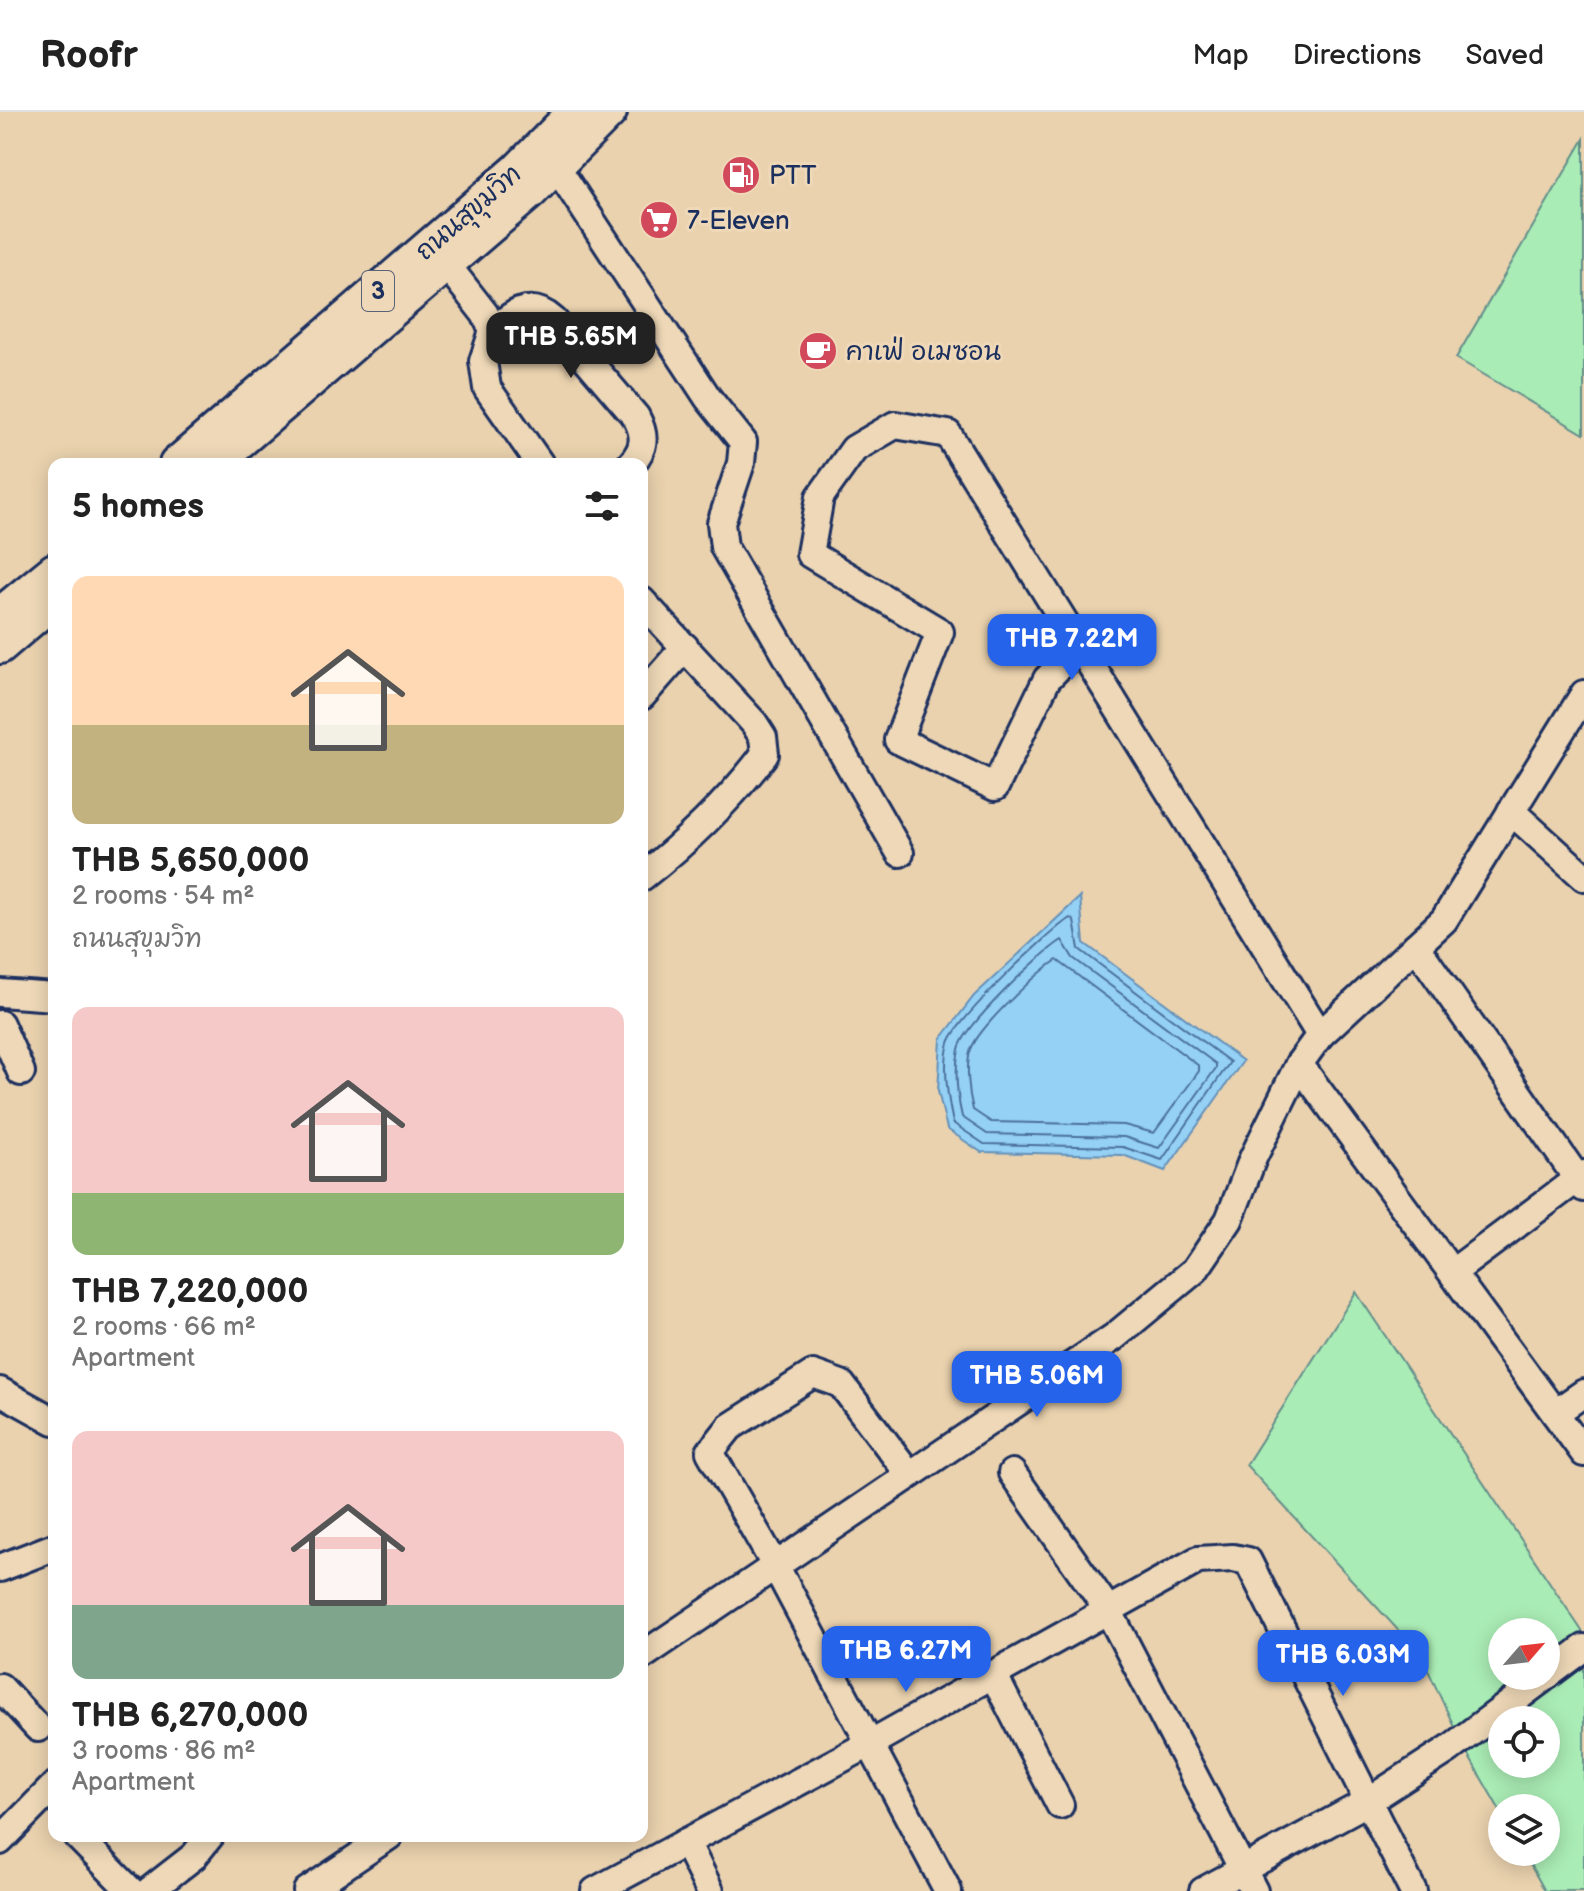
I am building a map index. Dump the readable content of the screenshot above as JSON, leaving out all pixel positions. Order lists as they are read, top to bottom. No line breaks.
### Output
{"streets":{"main road":["ถนนสุขุมวิท","3"]},"places":{"fuel station":["PTT"],"supermarket":["7-Eleven"],"cafe":["คาเฟ่ อเมซอน"]},"north":"top right","page":{"header":"Roofr","nav":["Map","Directions","Saved"],"price":["THB 5.65M","THB 7.22M","THB 5.06M","THB 6.27M","THB 6.03M"],"heading":"5 homes","list":[{"name":"THB 5,650,000","note":"2 rooms · 54 m² · ถนนสุขุมวิท"},{"name":"THB 7,220,000","note":"2 rooms · 66 m² · Apartment"},{"name":"THB 6,270,000","note":"3 rooms · 86 m² · Apartment"}]}}
